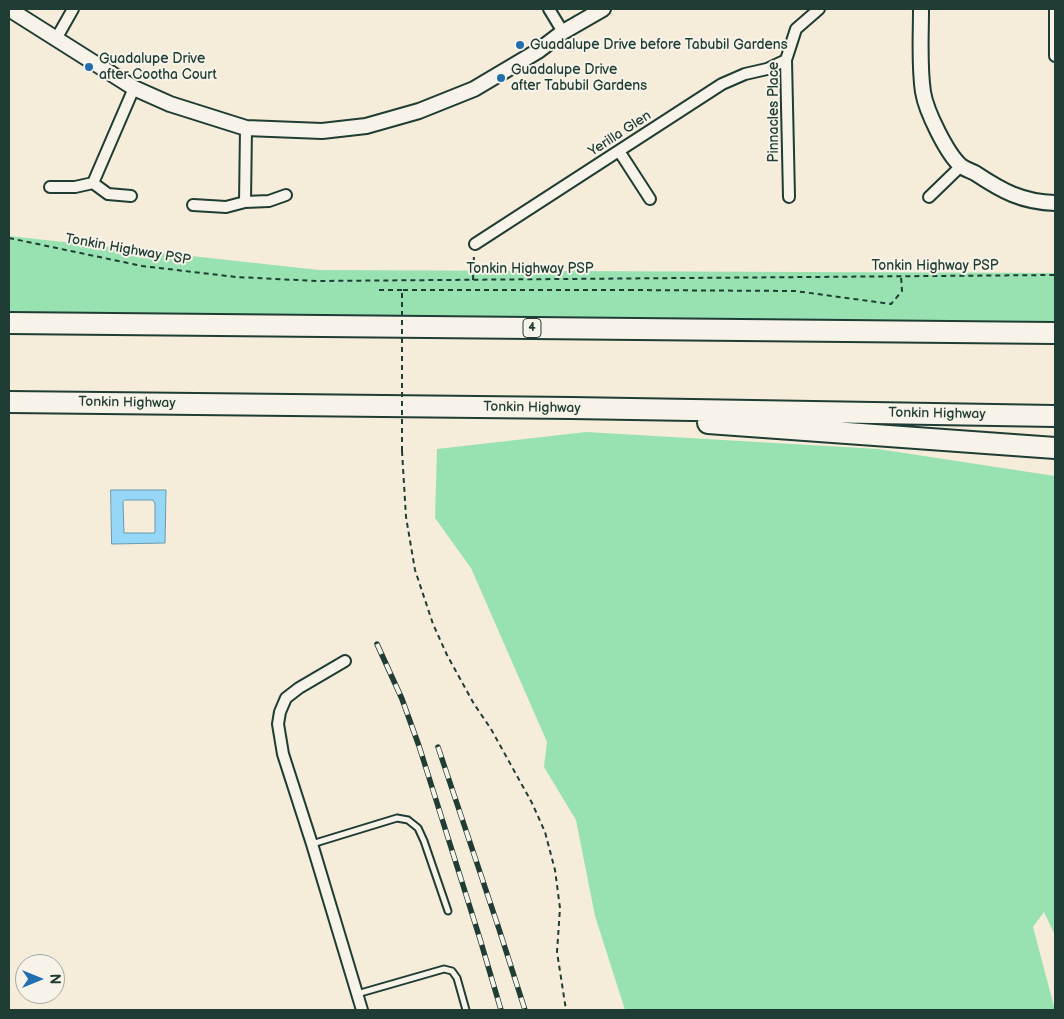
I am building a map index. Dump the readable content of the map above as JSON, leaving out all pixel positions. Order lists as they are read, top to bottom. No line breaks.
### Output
{"streets":{"highway":["4","Tonkin Highway"],"street":["Pinnacles Place","Yerilla Glen"],"path":["Tonkin Highway PSP"]},"crossings":[["Pinnacles Place","Yerilla Glen"]],"places":["Guadalupe Drive before Tabubil Gardens","Guadalupe Drive after Cootha Court","Guadalupe Drive after Tabubil Gardens"],"north":"right"}
